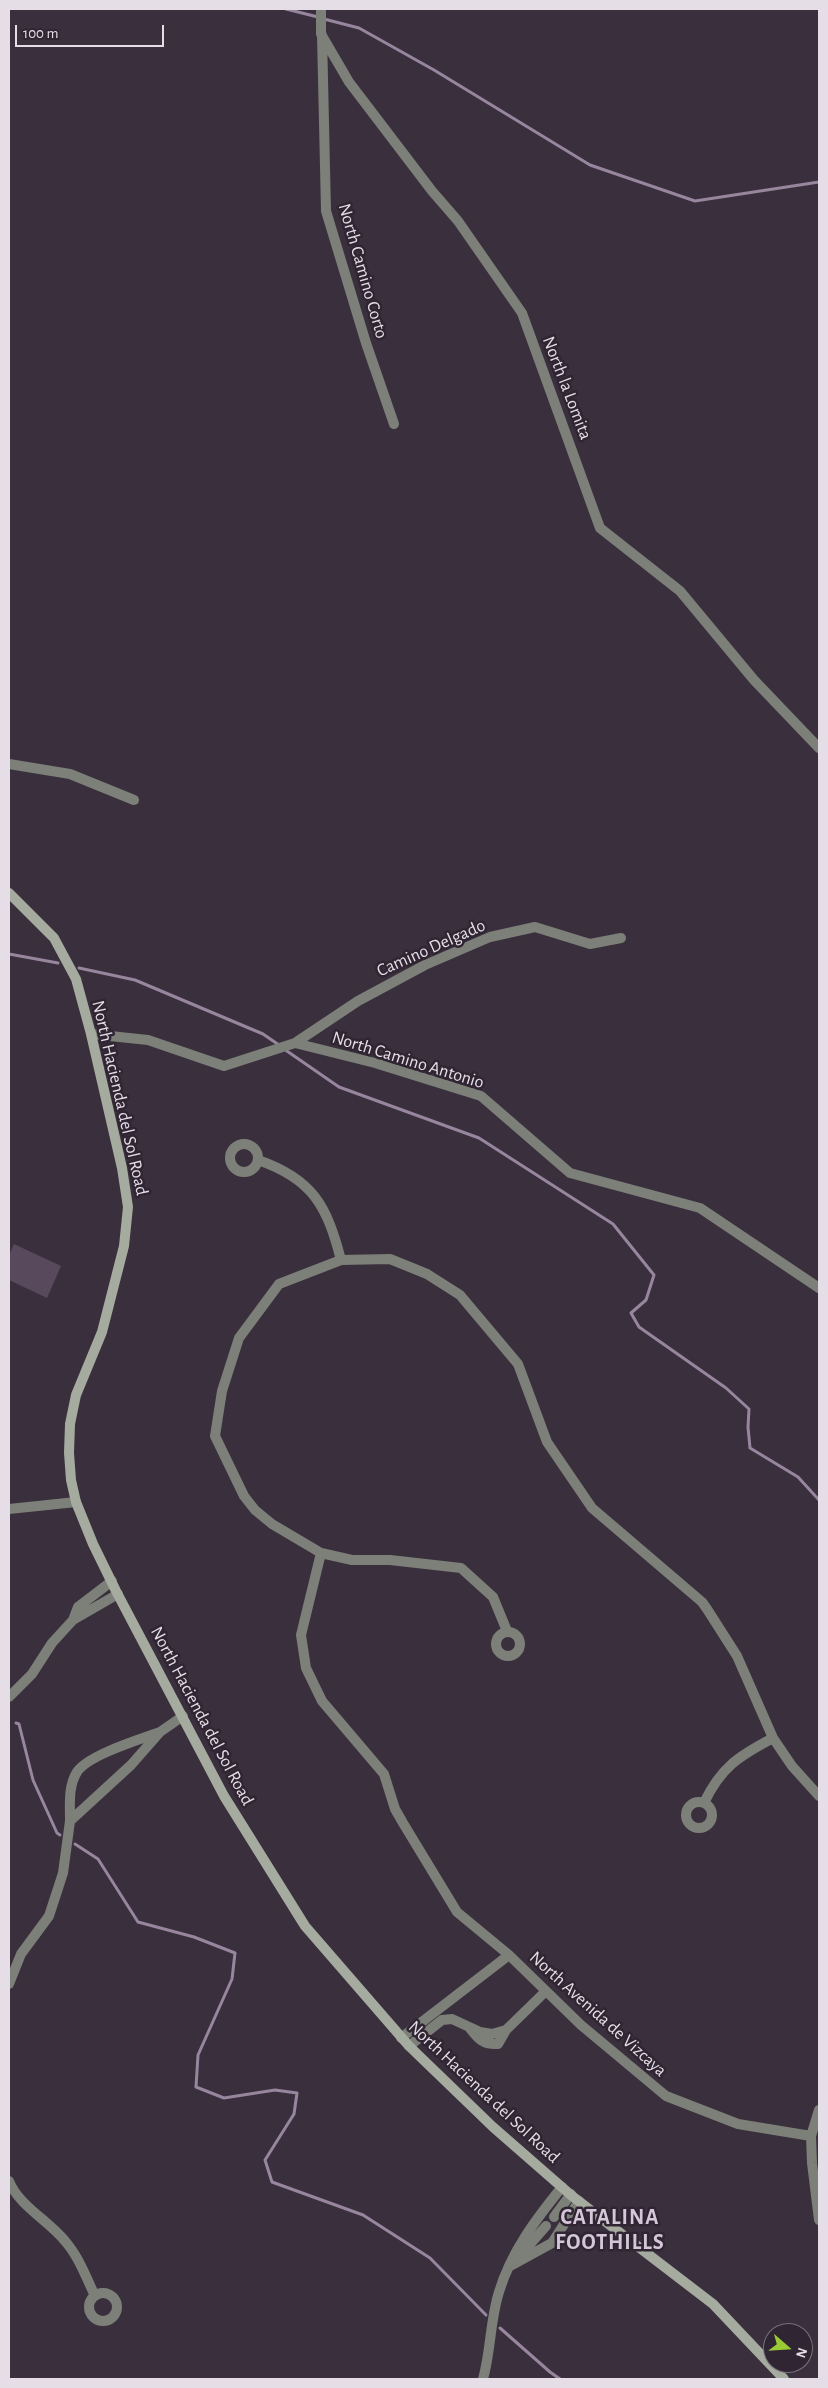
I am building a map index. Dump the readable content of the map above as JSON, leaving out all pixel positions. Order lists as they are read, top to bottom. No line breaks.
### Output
{"streets":{"street":["North Camino Corto","North la Lomita","Camino Delgado","North Camino Antonio","North Hacienda del Sol Road","North Avenida de Vizcaya"]},"crossings":[["North Camino Corto","North la Lomita"],["Camino Delgado","North Camino Antonio"],["North Hacienda del Sol Road","North Avenida de Vizcaya"]],"districts":["CATALINA FOOTHILLS"],"scale_bar":"100 m","north":"right"}
